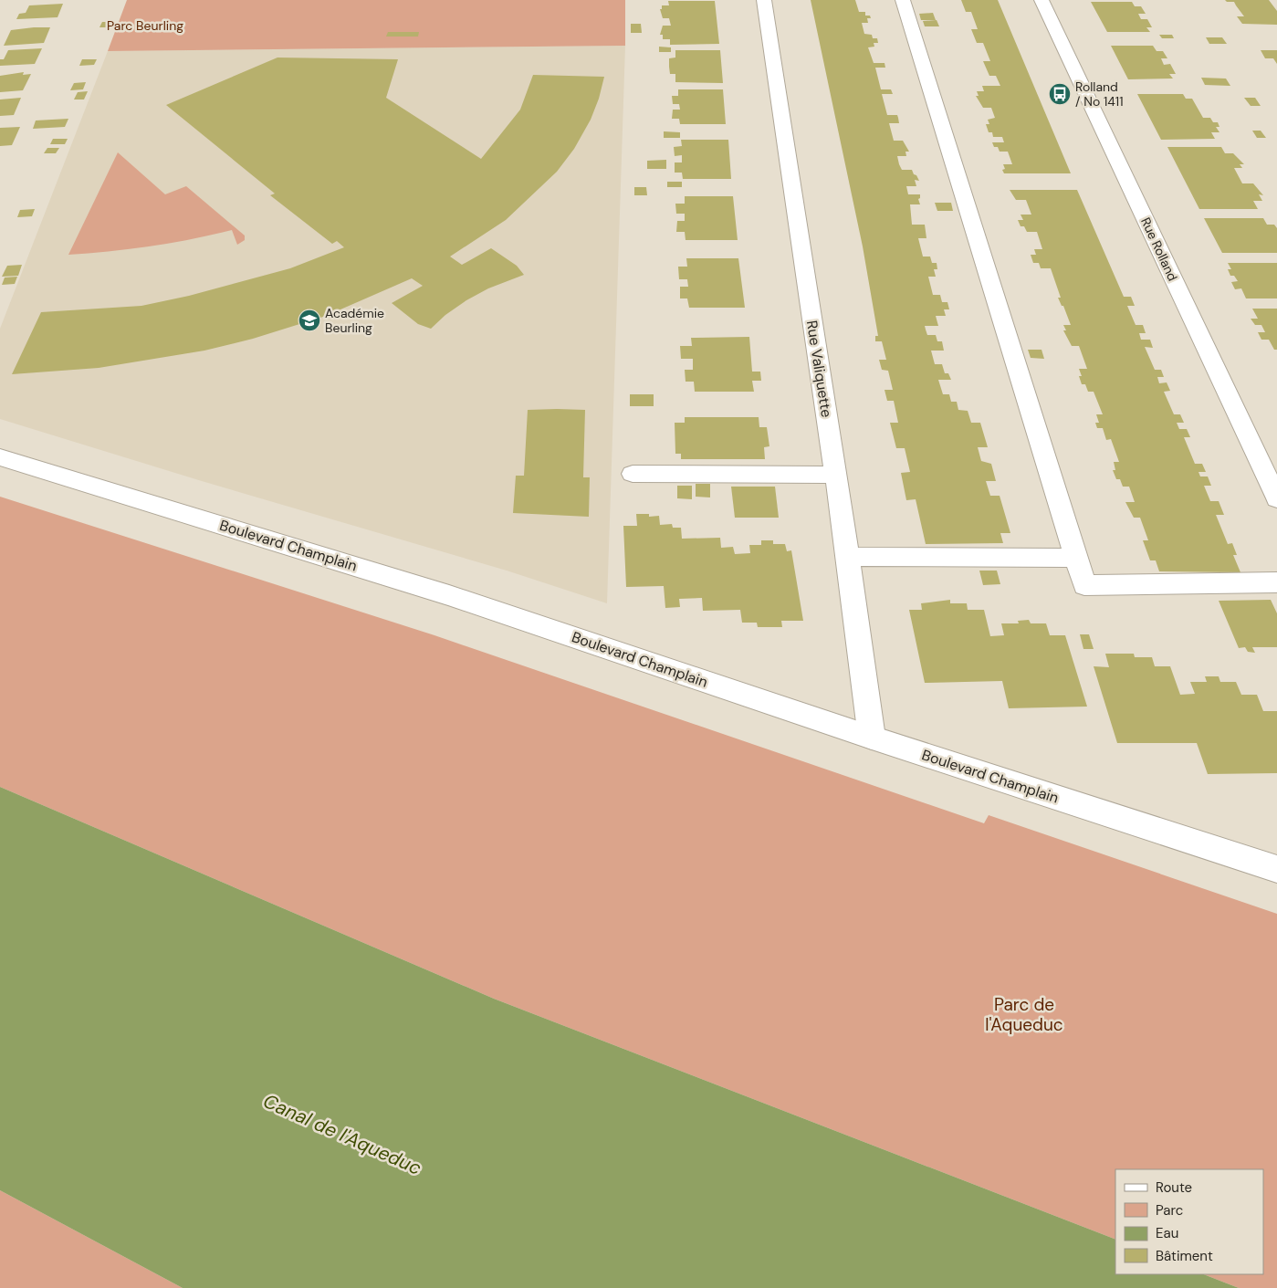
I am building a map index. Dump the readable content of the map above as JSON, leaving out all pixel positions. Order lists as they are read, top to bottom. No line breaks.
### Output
{"streets":{"street":["Rue Rolland","Rue Valiquette","Boulevard Champlain"]},"crossings":[["Rue Valiquette","Boulevard Champlain"]],"water":["Canal de l'Aqueduc"],"parks":["Parc Beurling","Parc de l'Aqueduc"],"places":{"bus stop":["Rolland / No 1411"],"school or university":["Académie Beurling"]},"legend":["Route","Parc","Eau","Bâtiment"]}
